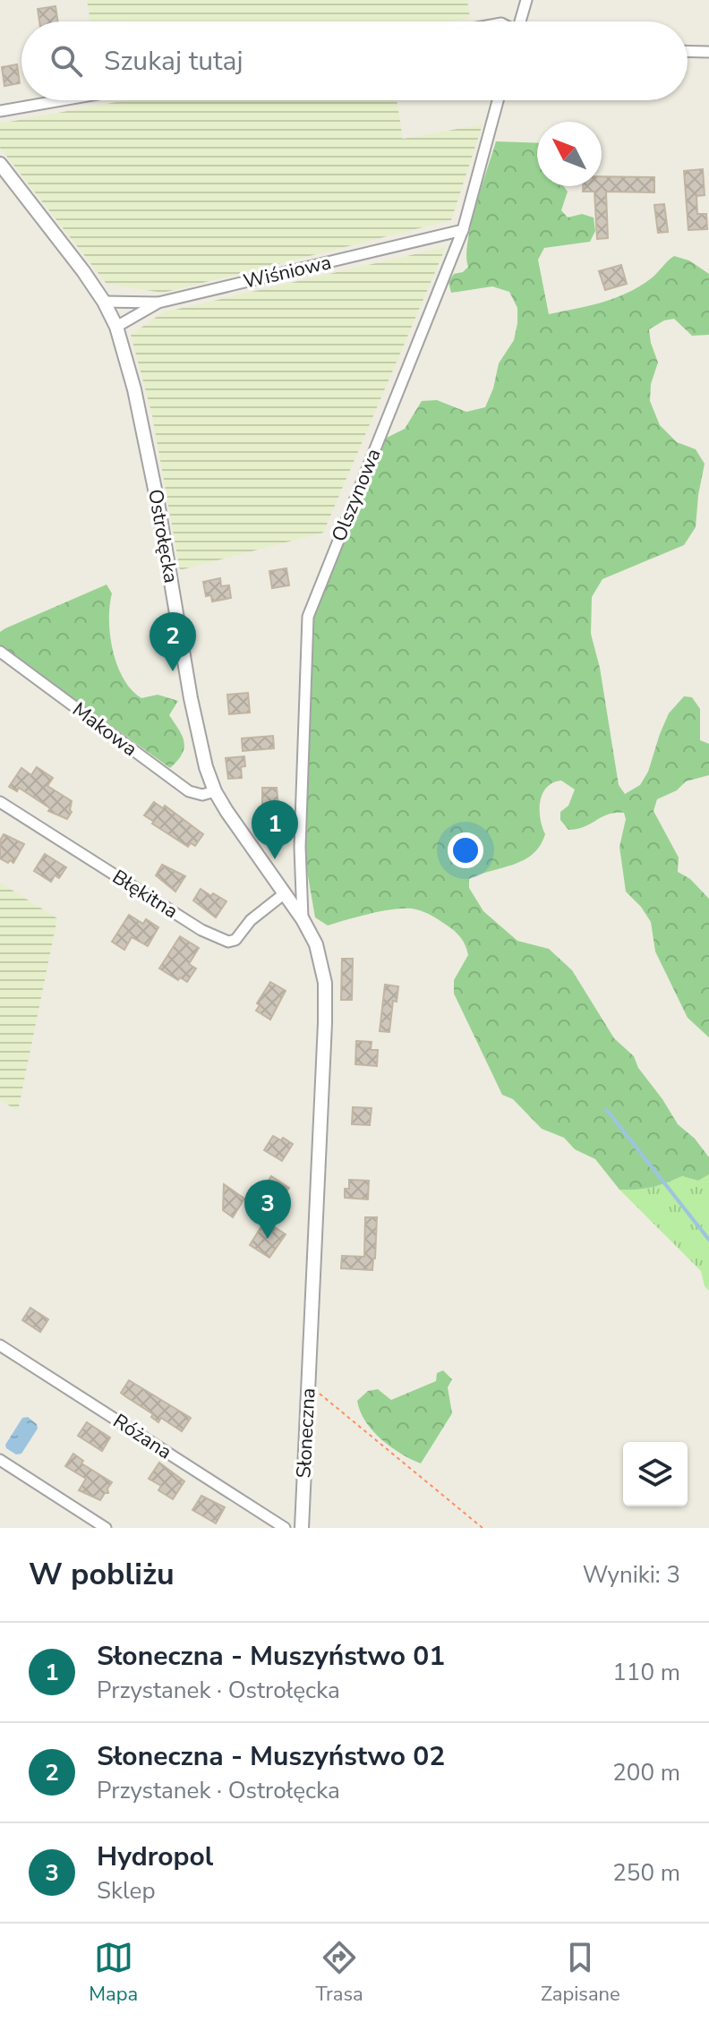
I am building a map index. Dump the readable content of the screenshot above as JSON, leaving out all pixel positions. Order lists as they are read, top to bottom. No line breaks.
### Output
{"streets":{"street":["Wiśniowa","Olszynowa","Ostrołęcka","Makowa","Błękitna","Słoneczna","Różana"]},"crossings":[["Wiśniowa","Olszynowa"],["Wiśniowa","Ostrołęcka"],["Olszynowa","Ostrołęcka"],["Olszynowa","Słoneczna"],["Ostrołęcka","Makowa"],["Ostrołęcka","Błękitna"],["Ostrołęcka","Słoneczna"]],"north":"top left","page":{"search":"Szukaj tutaj","pins":["2","1","3"],"heading":["W pobliżu","Wyniki: 3"],"list":[{"mark":"1","name":"Słoneczna - Muszyństwo 01","note":"Przystanek · Ostrołęcka","value":"110 m"},{"mark":"2","name":"Słoneczna - Muszyństwo 02","note":"Przystanek · Ostrołęcka","value":"200 m"},{"mark":"3","name":"Hydropol","note":"Sklep","value":"250 m"}],"nav":["Mapa","Trasa","Zapisane"]}}
